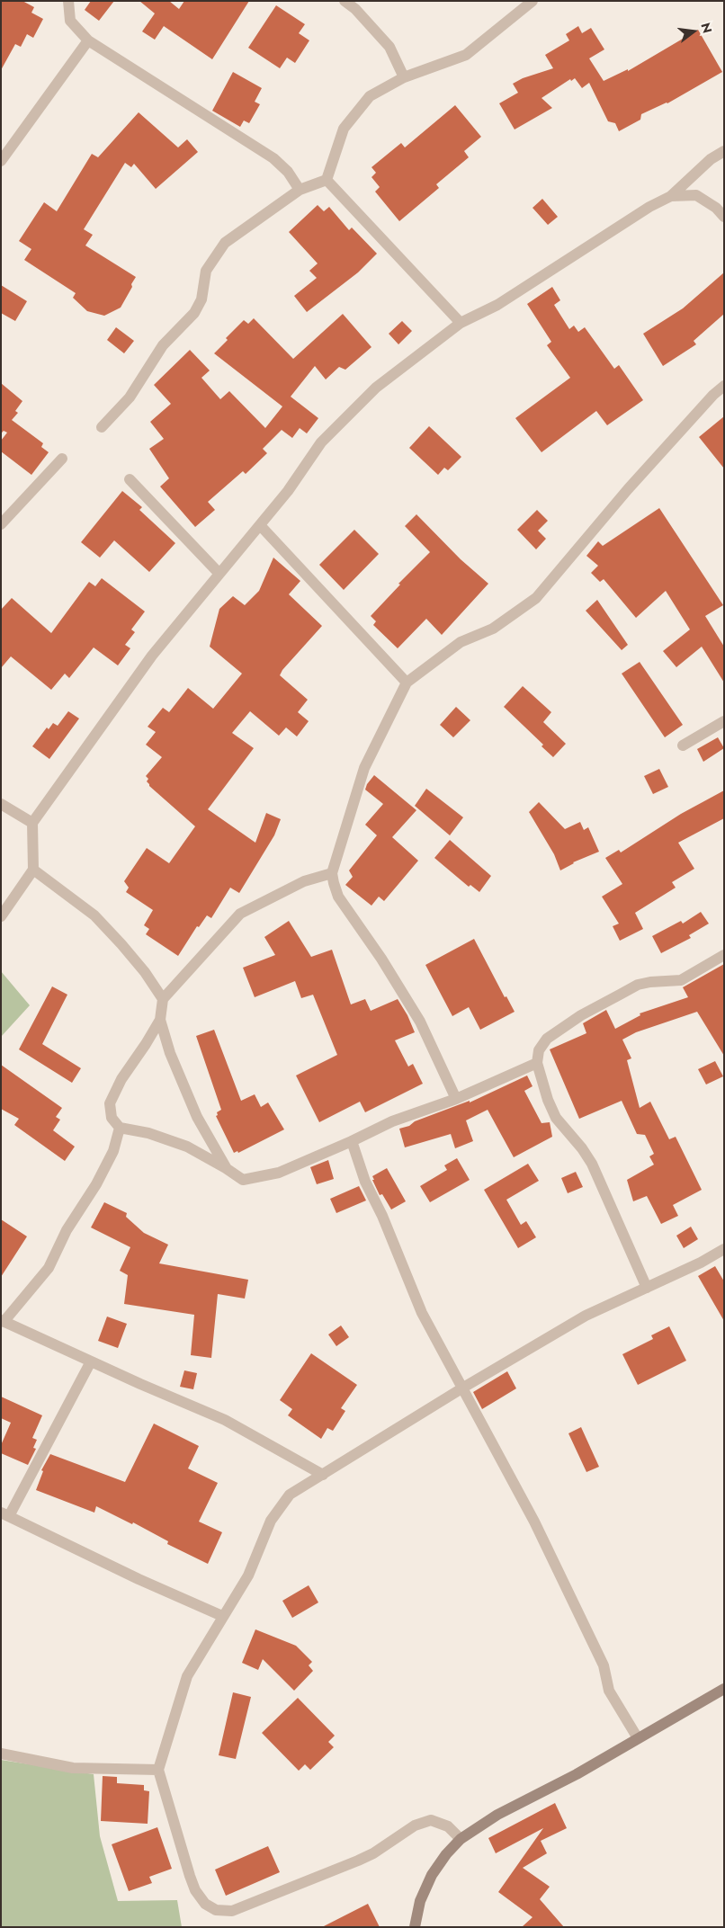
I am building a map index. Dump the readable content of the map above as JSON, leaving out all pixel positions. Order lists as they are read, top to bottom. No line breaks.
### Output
{"north":"right"}
